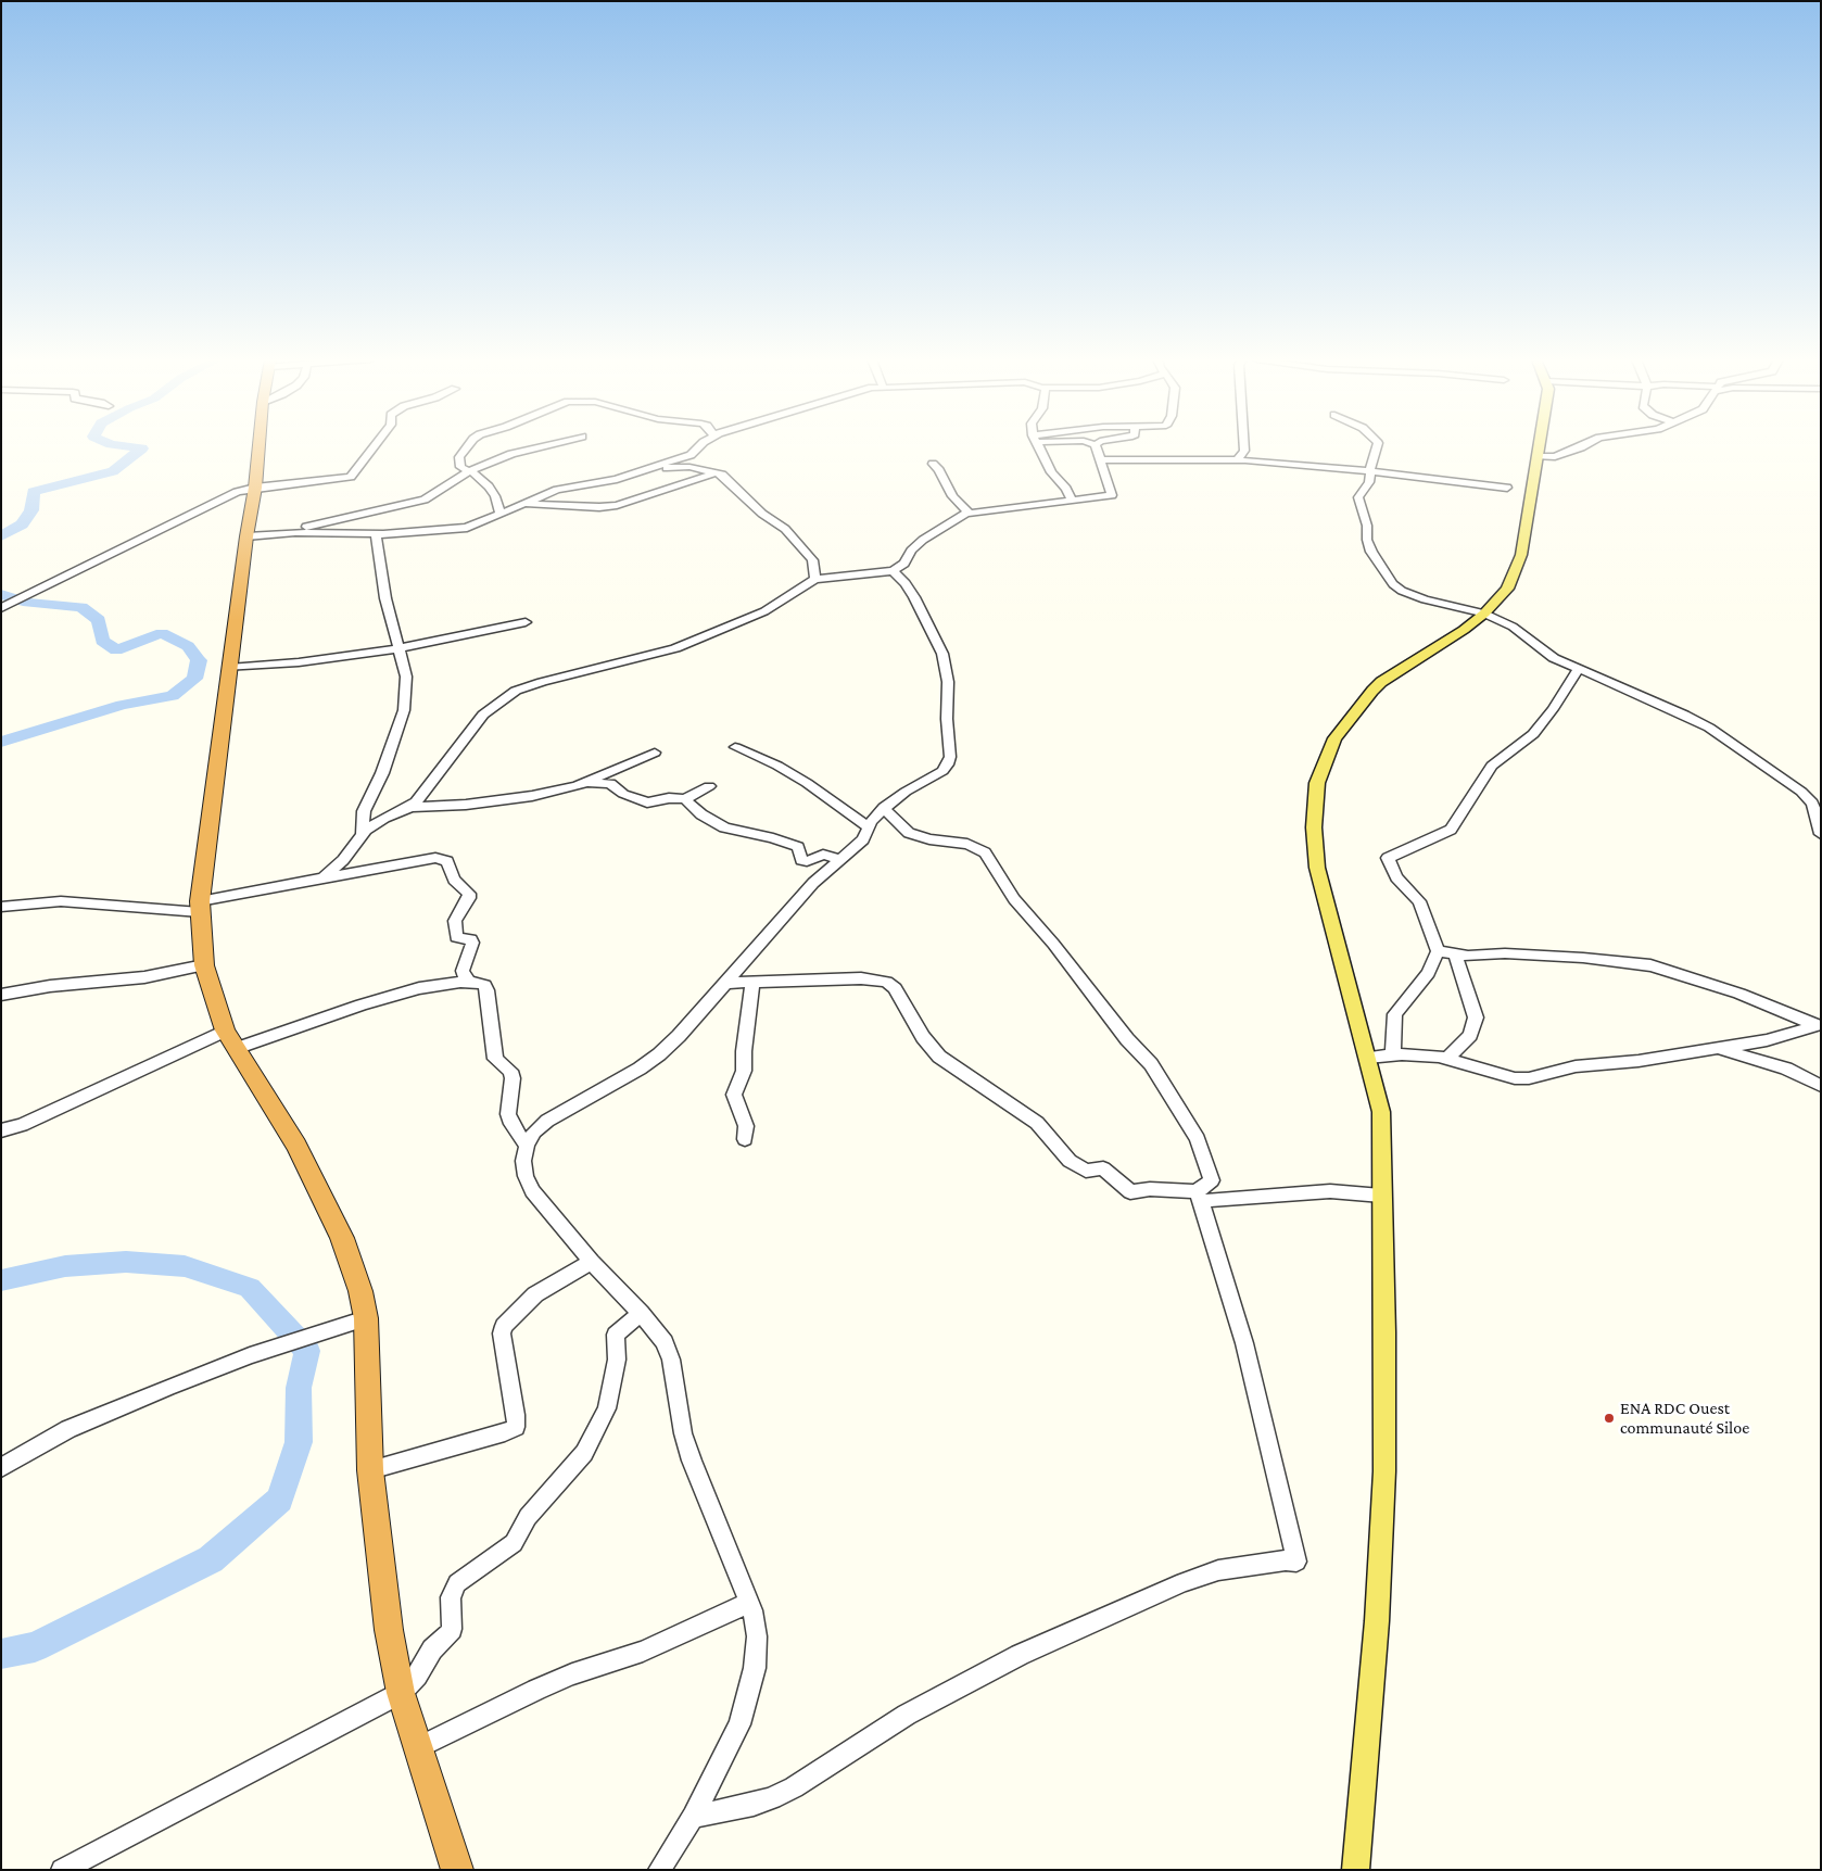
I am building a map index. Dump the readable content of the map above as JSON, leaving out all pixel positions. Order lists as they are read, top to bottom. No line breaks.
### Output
{"places":["ENA RDC Ouest communauté Siloe"]}
